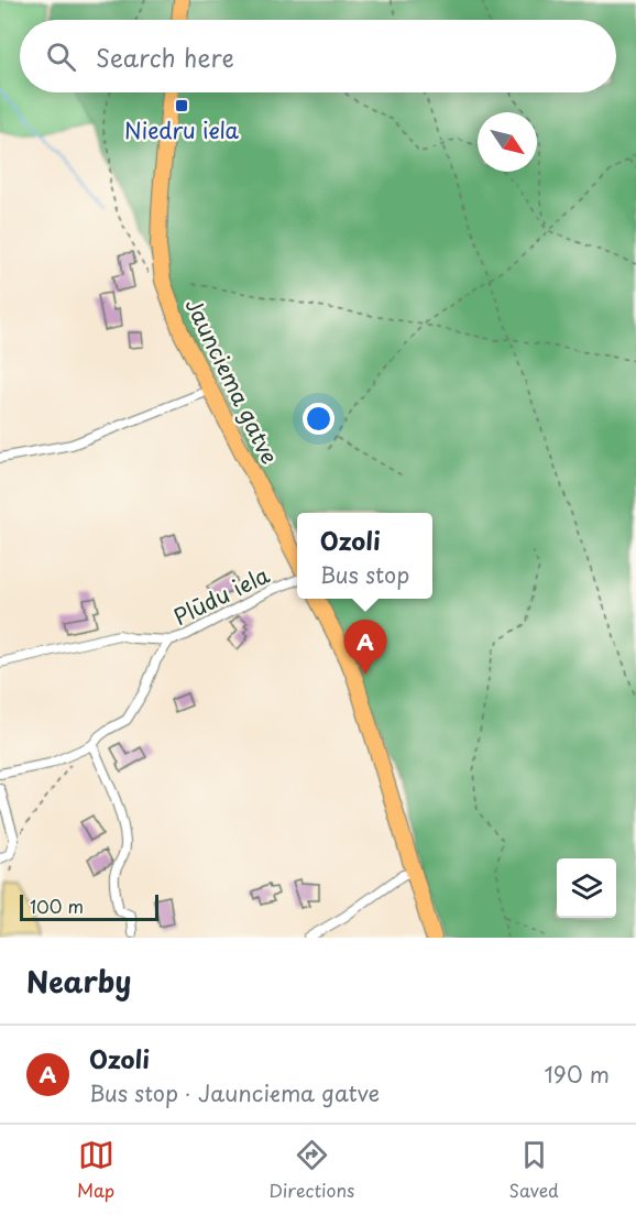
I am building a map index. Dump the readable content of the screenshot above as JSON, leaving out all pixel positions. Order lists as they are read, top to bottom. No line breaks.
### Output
{"streets":{"main road":["Jaunciema gatve"],"street":["Plūdu iela"]},"places":{"transit":["Niedru iela"]},"scale_bar":"100 m","north":"bottom right","page":{"search":"Search here","popup":["Ozoli","Bus stop"],"pins":"A","scale":"100 m","heading":"Nearby","list":[{"mark":"A","name":"Ozoli","note":"Bus stop · Jaunciema gatve","value":"190 m"}],"nav":["Map","Directions","Saved"]}}
